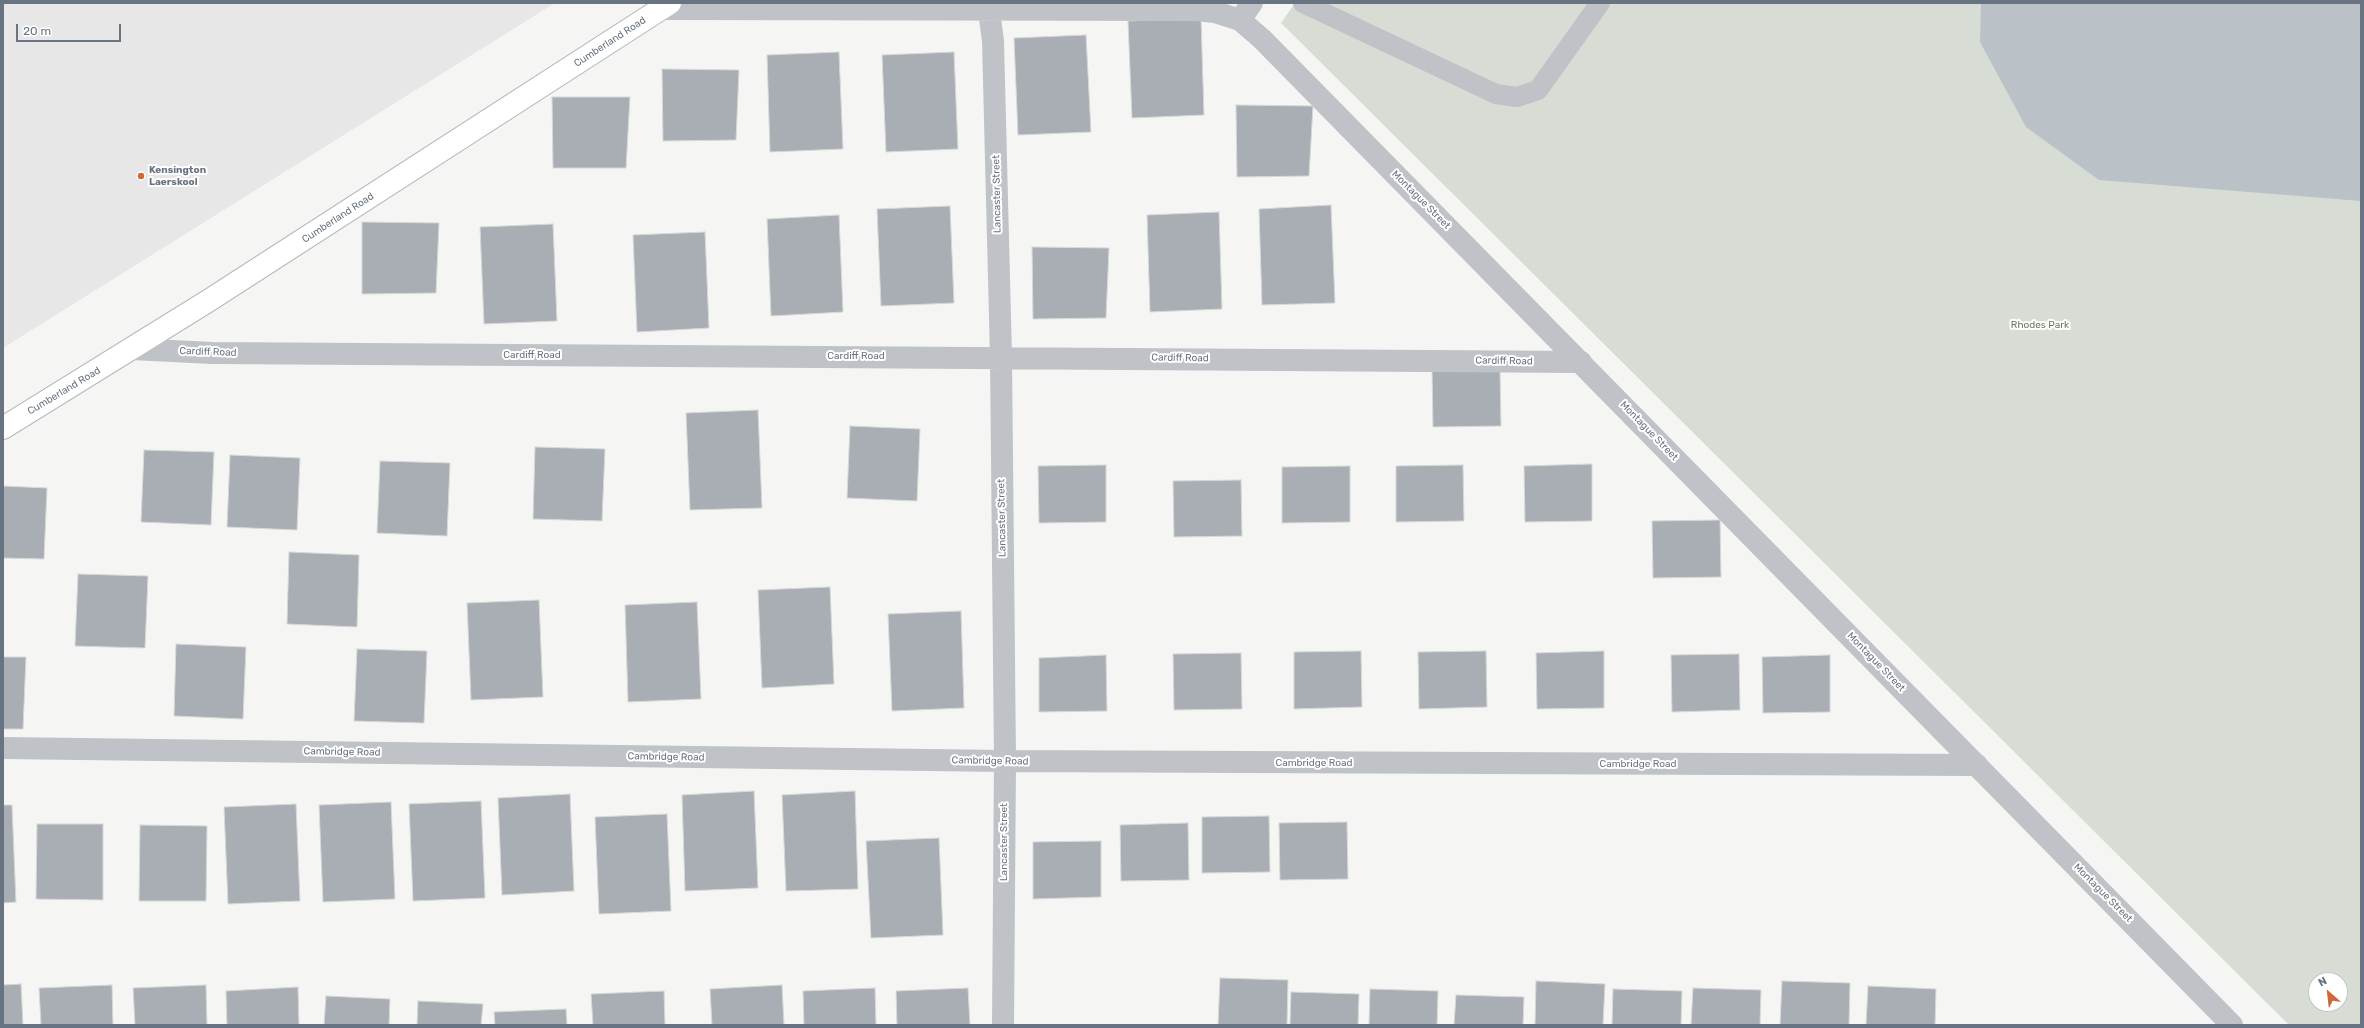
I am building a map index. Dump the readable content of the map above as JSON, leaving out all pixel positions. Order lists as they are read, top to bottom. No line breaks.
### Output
{"streets":{"street":["Cumberland Road","Lancaster Street","Montague Street","Cardiff Road","Cambridge Road"]},"crossings":[["Cumberland Road","Montague Street"],["Cumberland Road","Cardiff Road"],["Lancaster Street","Montague Street"],["Lancaster Street","Cardiff Road"],["Lancaster Street","Cambridge Road"],["Montague Street","Cardiff Road"],["Montague Street","Cambridge Road"]],"parks":["Rhodes Park"],"places":["Kensington Laerskool"],"scale_bar":"20 m","north":"top left"}
